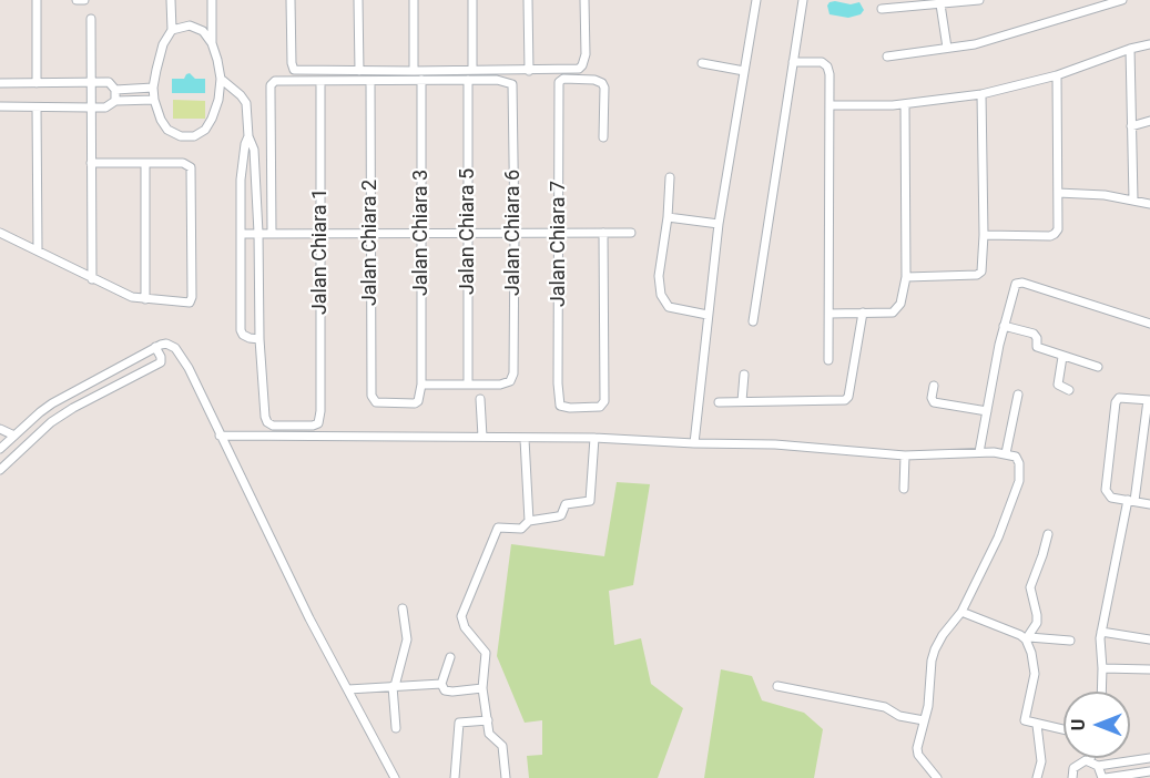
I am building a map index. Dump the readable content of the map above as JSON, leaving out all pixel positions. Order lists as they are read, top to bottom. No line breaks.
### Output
{"streets":{"street":["Jalan Chiara 5","Jalan Chiara 3","Jalan Chiara 6","Jalan Chiara 2","Jalan Chiara 7","Jalan Chiara 1"]},"crossings":[["Jalan Chiara 5","Jalan Chiara 6"],["Jalan Chiara 3","Jalan Chiara 2"]],"north":"left"}
